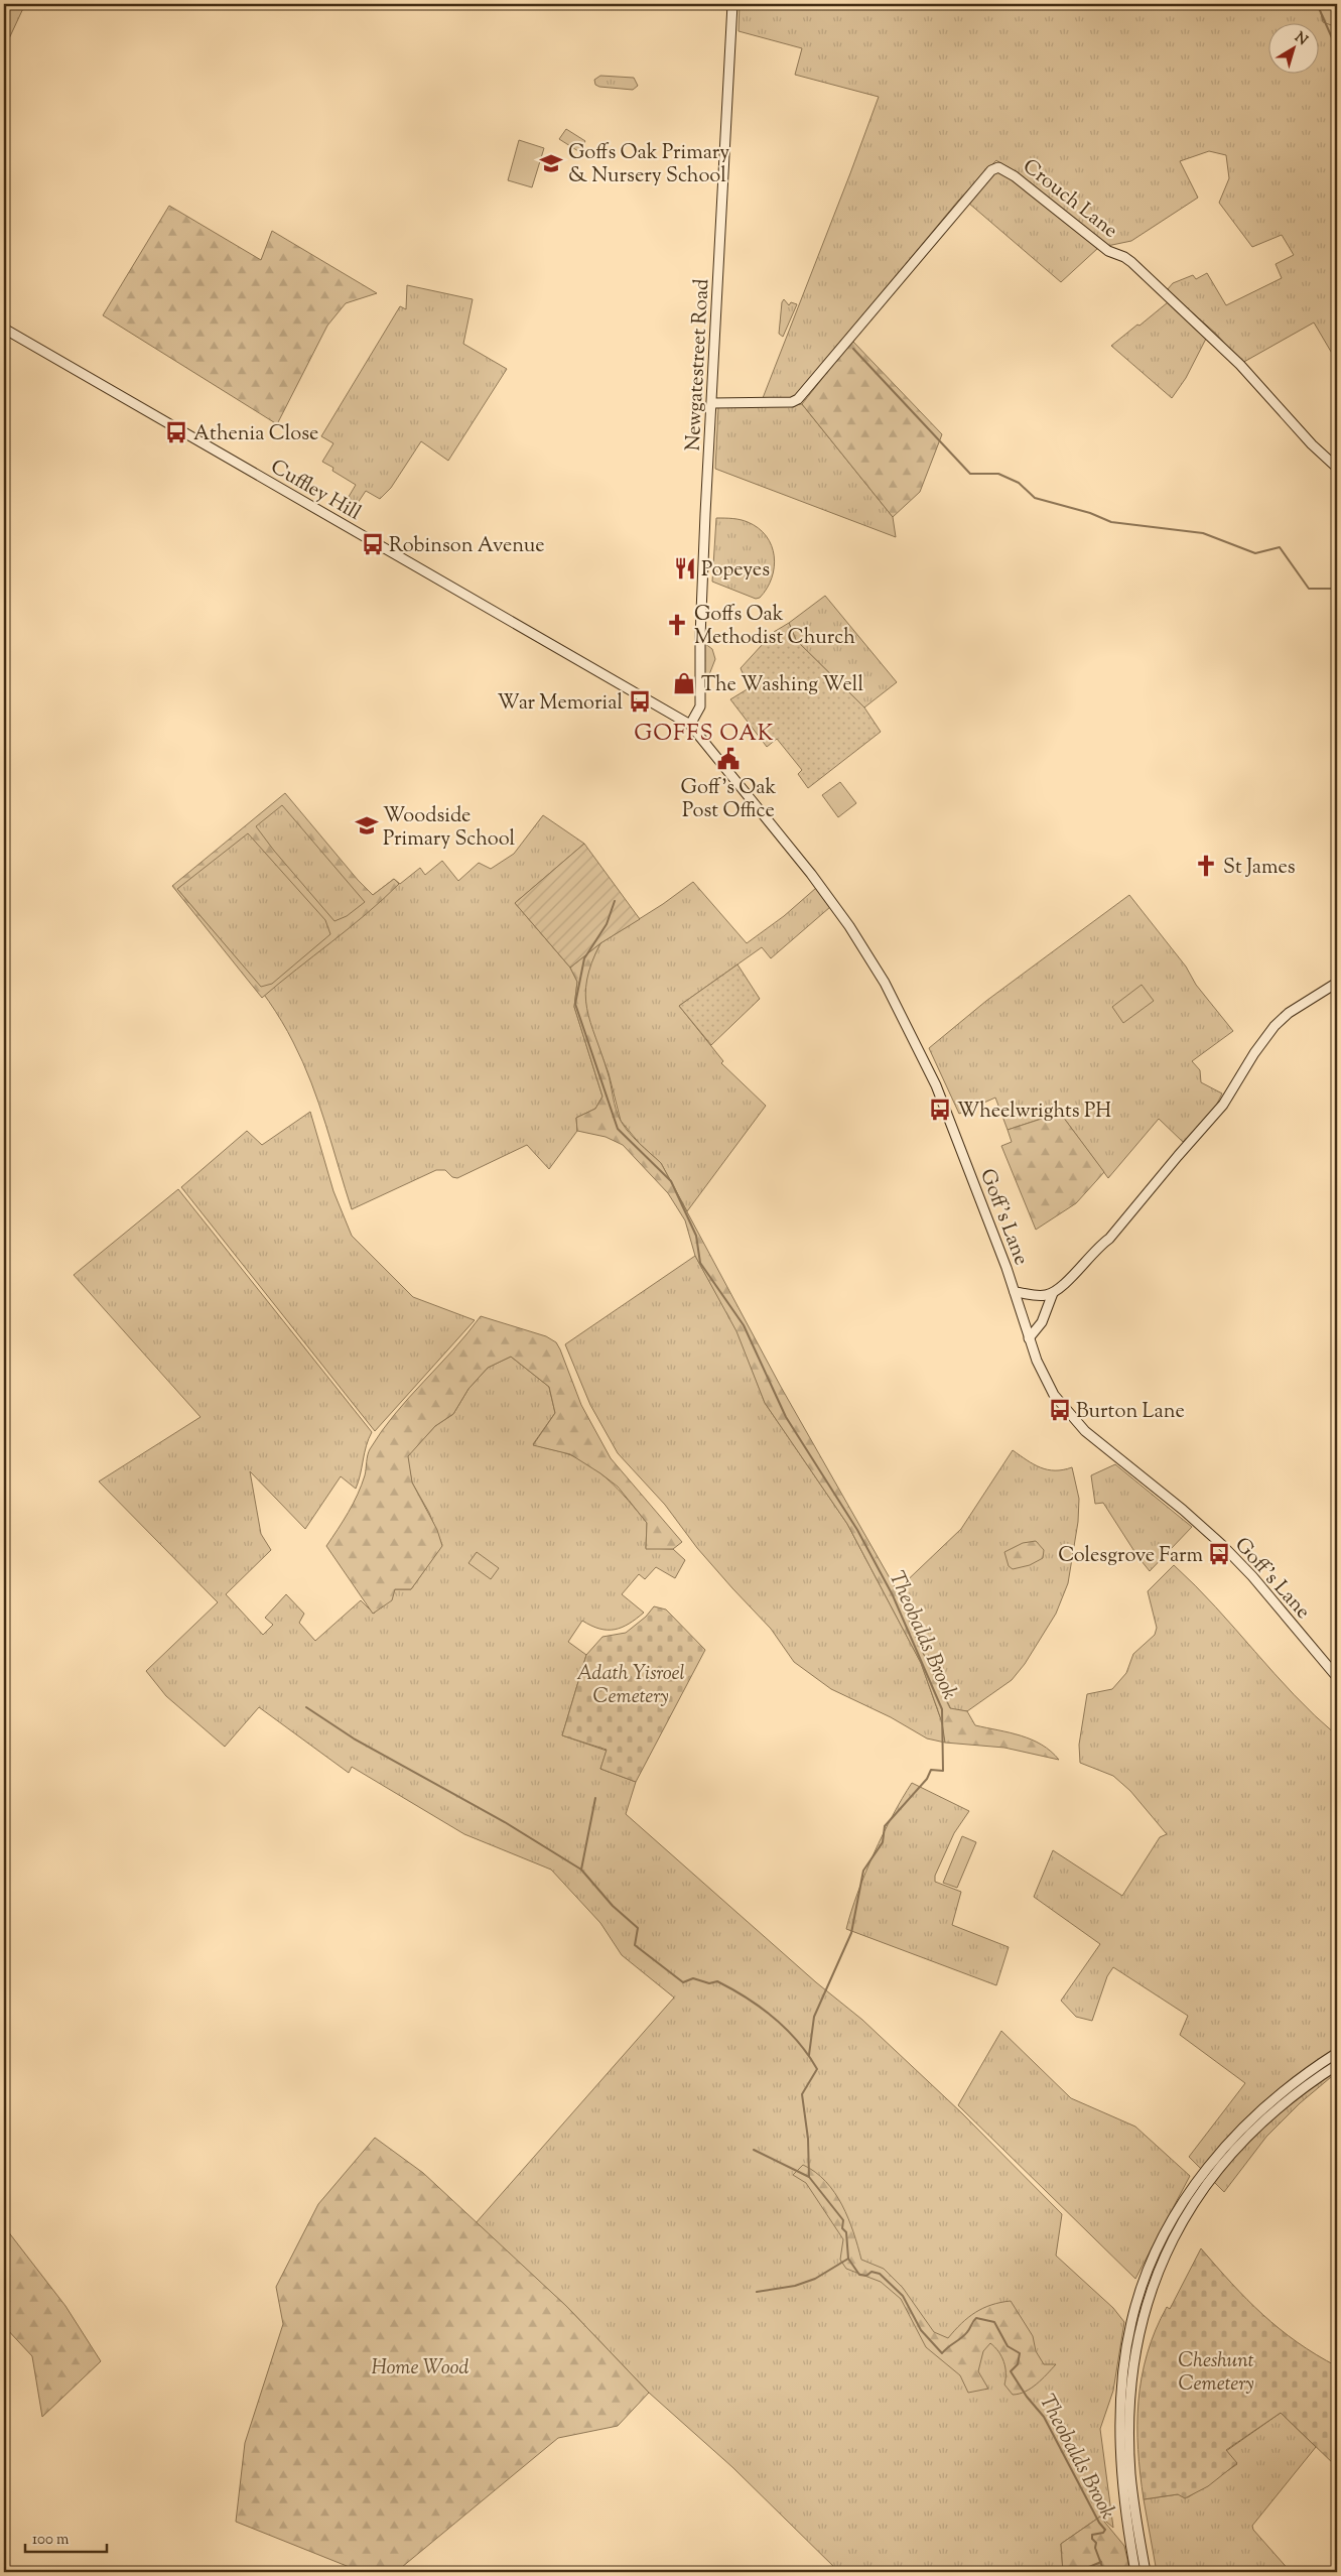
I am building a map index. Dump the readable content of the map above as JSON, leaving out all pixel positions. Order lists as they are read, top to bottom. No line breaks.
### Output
{"streets":{"main road":["Crouch Lane","Newgatestreet Road","Cuffley Hill","Goff's Lane"]},"crossings":[["Crouch Lane","Newgatestreet Road"],["Newgatestreet Road","Cuffley Hill"],["Newgatestreet Road","Goff's Lane"],["Cuffley Hill","Goff's Lane"]],"districts":["GOFFS OAK"],"water":["Theobalds Brook"],"parks":["Adath Yisroel Cemetery","Cheshunt Cemetery","Home Wood"],"places":{"school or university":["Goffs Oak Primary & Nursery School","Woodside Primary School"],"bus stop":["Athenia Close","Robinson Avenue","War Memorial","Wheelwrights PH","Burton Lane","Colesgrove Farm"],"restaurant":["Popeyes"],"church":["Goffs Oak Methodist Church","St James"],"shop":["The Washing Well"],"public building":["Goff's Oak Post Office"]},"scale_bar":"100 m","north":"top right"}
